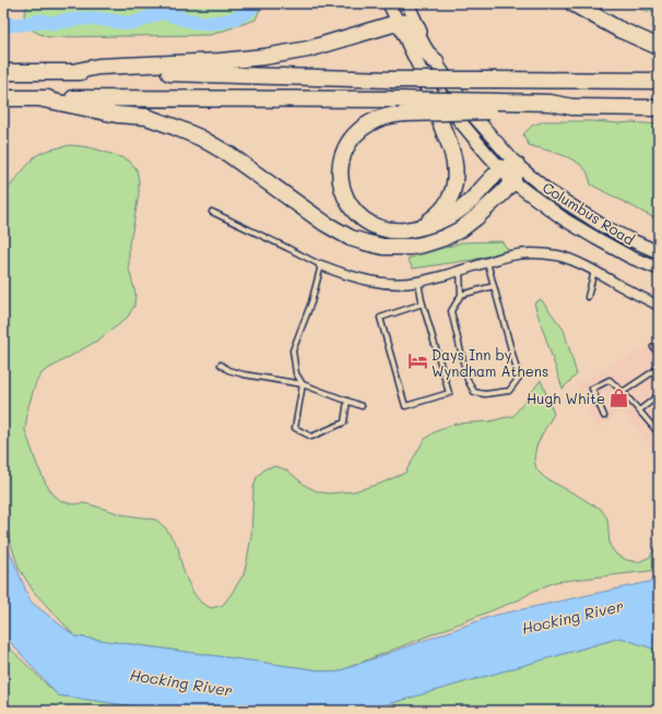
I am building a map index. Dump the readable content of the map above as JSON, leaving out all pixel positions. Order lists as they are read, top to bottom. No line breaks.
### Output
{"streets":{"main road":["Columbus Road"]},"water":["Hocking River"],"places":{"hotel":["Days Inn by Wyndham Athens"],"shop":["Hugh White"]}}
